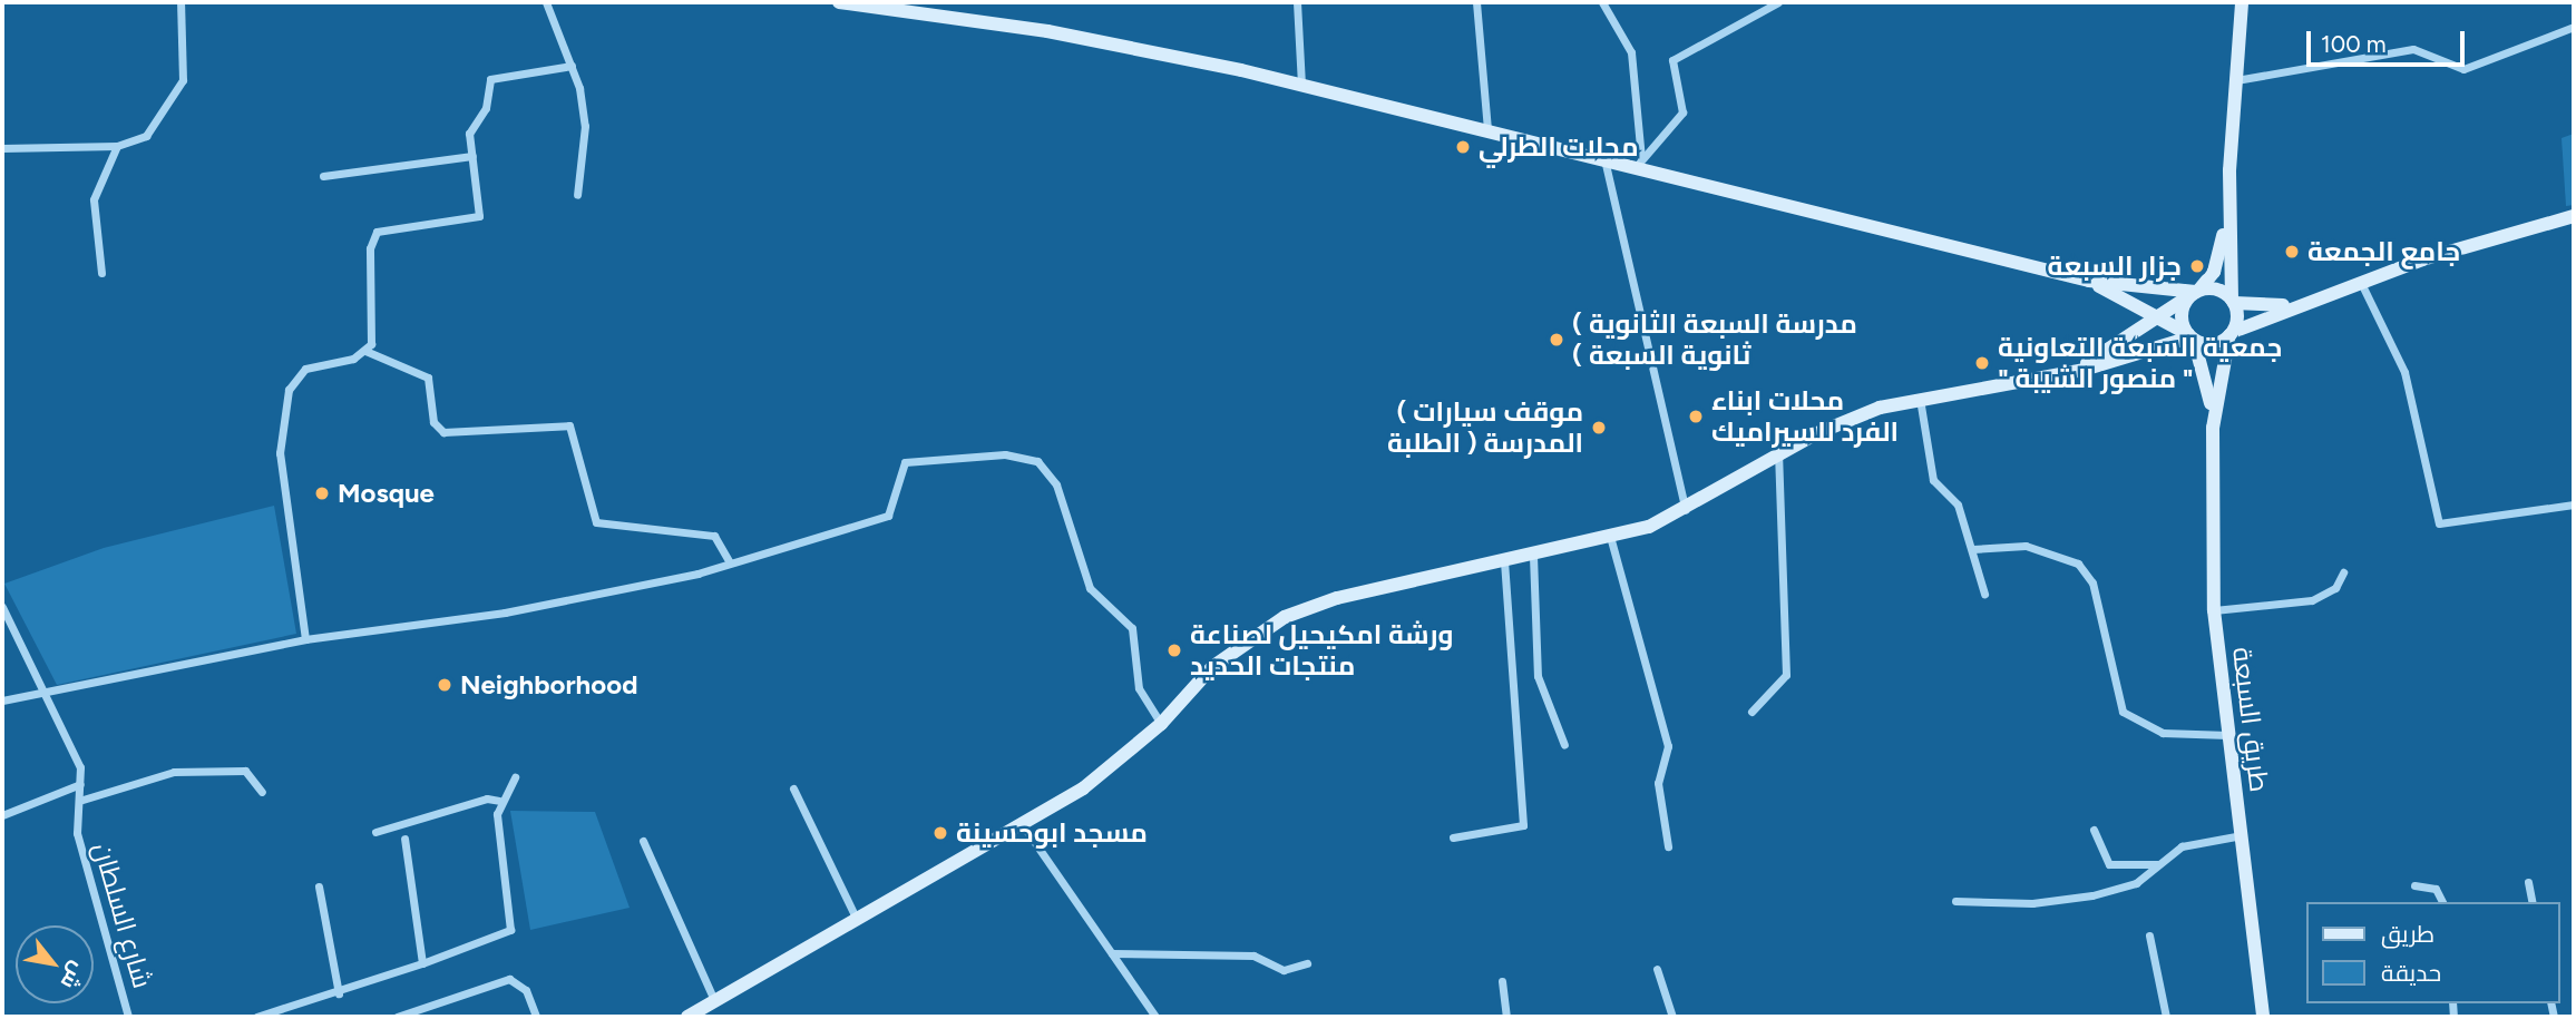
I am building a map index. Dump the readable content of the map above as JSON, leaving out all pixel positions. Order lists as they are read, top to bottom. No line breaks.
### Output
{"streets":{"street":["طريق السبعة","شارع السلطان"]},"places":["محلات الطرلي","جامع الجمعة","جزار السبعة","( مدرسة السبعة الثانوية ( ثانوية السبعة","جمعية السبعة التعاونية \" منصور الشيبة \"","محلات ابناء الفرد للسيراميك","( موقف سيارات المدرسة ( الطلبة","Mosque","ورشة امكيحيل لصناعة منتجات الحديد","Neighborhood","مسجد ابوحسينة"],"legend":["طريق","حديقة"],"scale_bar":"100 m","north":"bottom right"}
